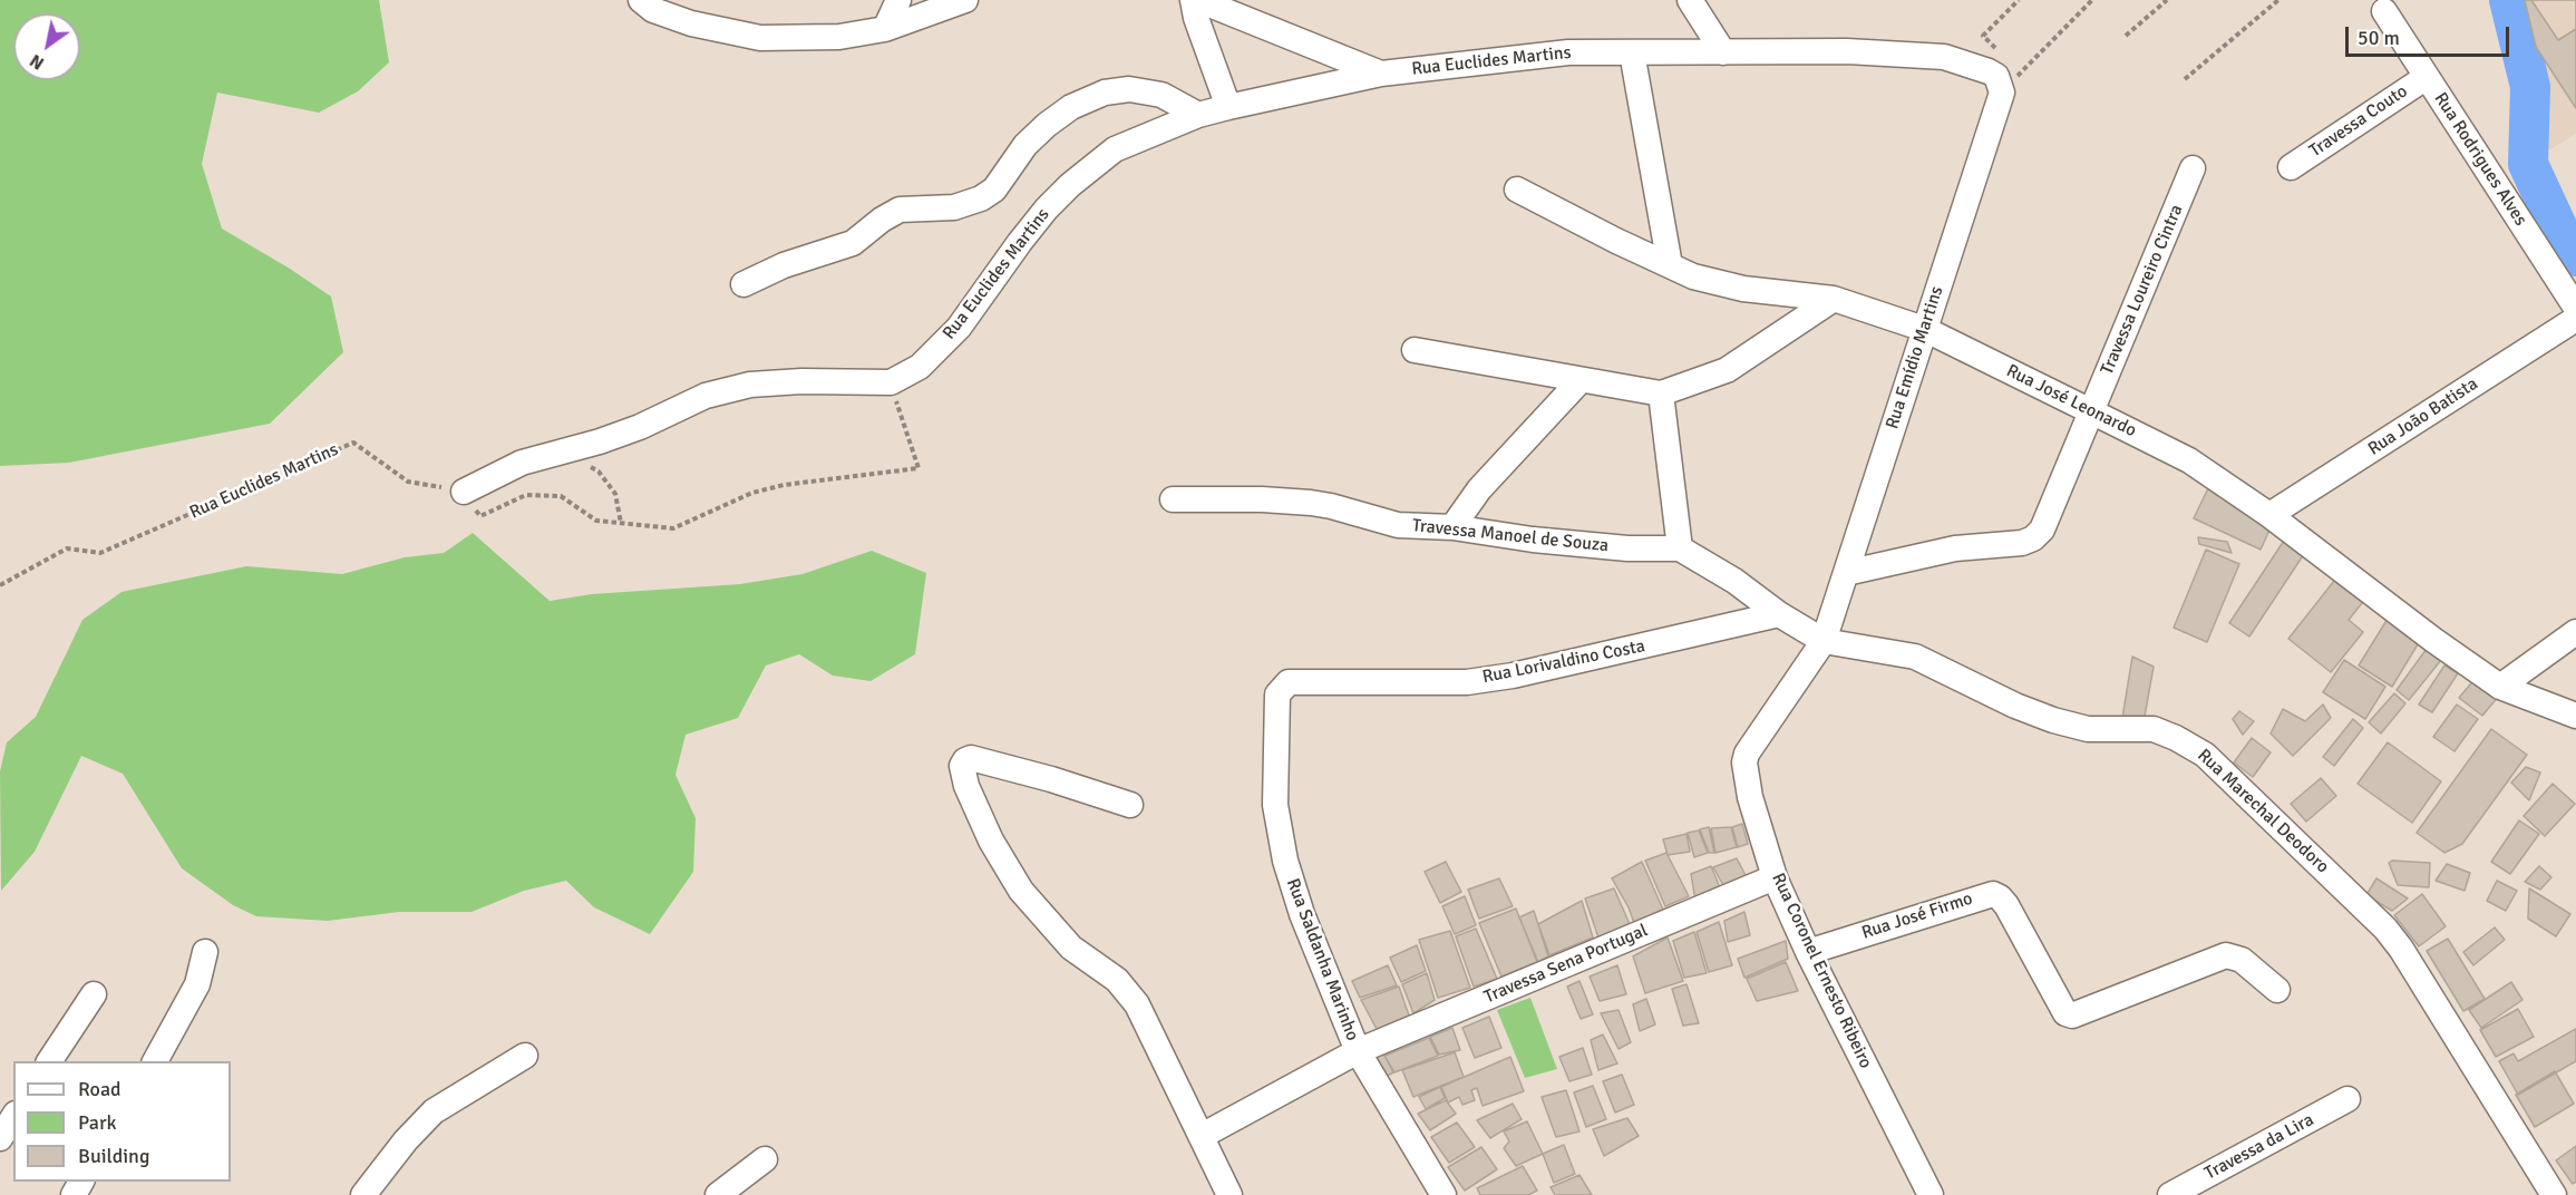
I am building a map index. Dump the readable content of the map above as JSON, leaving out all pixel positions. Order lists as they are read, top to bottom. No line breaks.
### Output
{"streets":{"street":["Rua Euclides Martins","Travessa Couto","Rua Rodrigues Alves","Travessa Loureiro Cintra","Rua Emídio Martins","Rua José Leonardo","Rua João Batista","Travessa Manoel de Souza","Rua Lorivaldino Costa","Rua Marechal Deodoro","Rua José Firmo","Rua Saldanha Marinho","Travessa Sena Portugal","Rua Coronel Ernesto Ribeiro","Travessa da Lira"]},"crossings":[["Rua Euclides Martins","Rua Emídio Martins"],["Travessa Couto","Rua Rodrigues Alves"],["Travessa Loureiro Cintra","Rua Emídio Martins"],["Travessa Loureiro Cintra","Rua José Leonardo"],["Rua Emídio Martins","Rua José Leonardo"],["Rua Emídio Martins","Rua Marechal Deodoro"],["Rua Emídio Martins","Rua Coronel Ernesto Ribeiro"],["Rua José Leonardo","Rua João Batista"],["Rua Lorivaldino Costa","Rua Saldanha Marinho"],["Rua Marechal Deodoro","Rua Coronel Ernesto Ribeiro"],["Rua José Firmo","Rua Coronel Ernesto Ribeiro"],["Rua Saldanha Marinho","Travessa Sena Portugal"],["Travessa Sena Portugal","Rua Coronel Ernesto Ribeiro"]],"legend":["Road","Park","Building"],"scale_bar":"50 m","north":"bottom left"}
